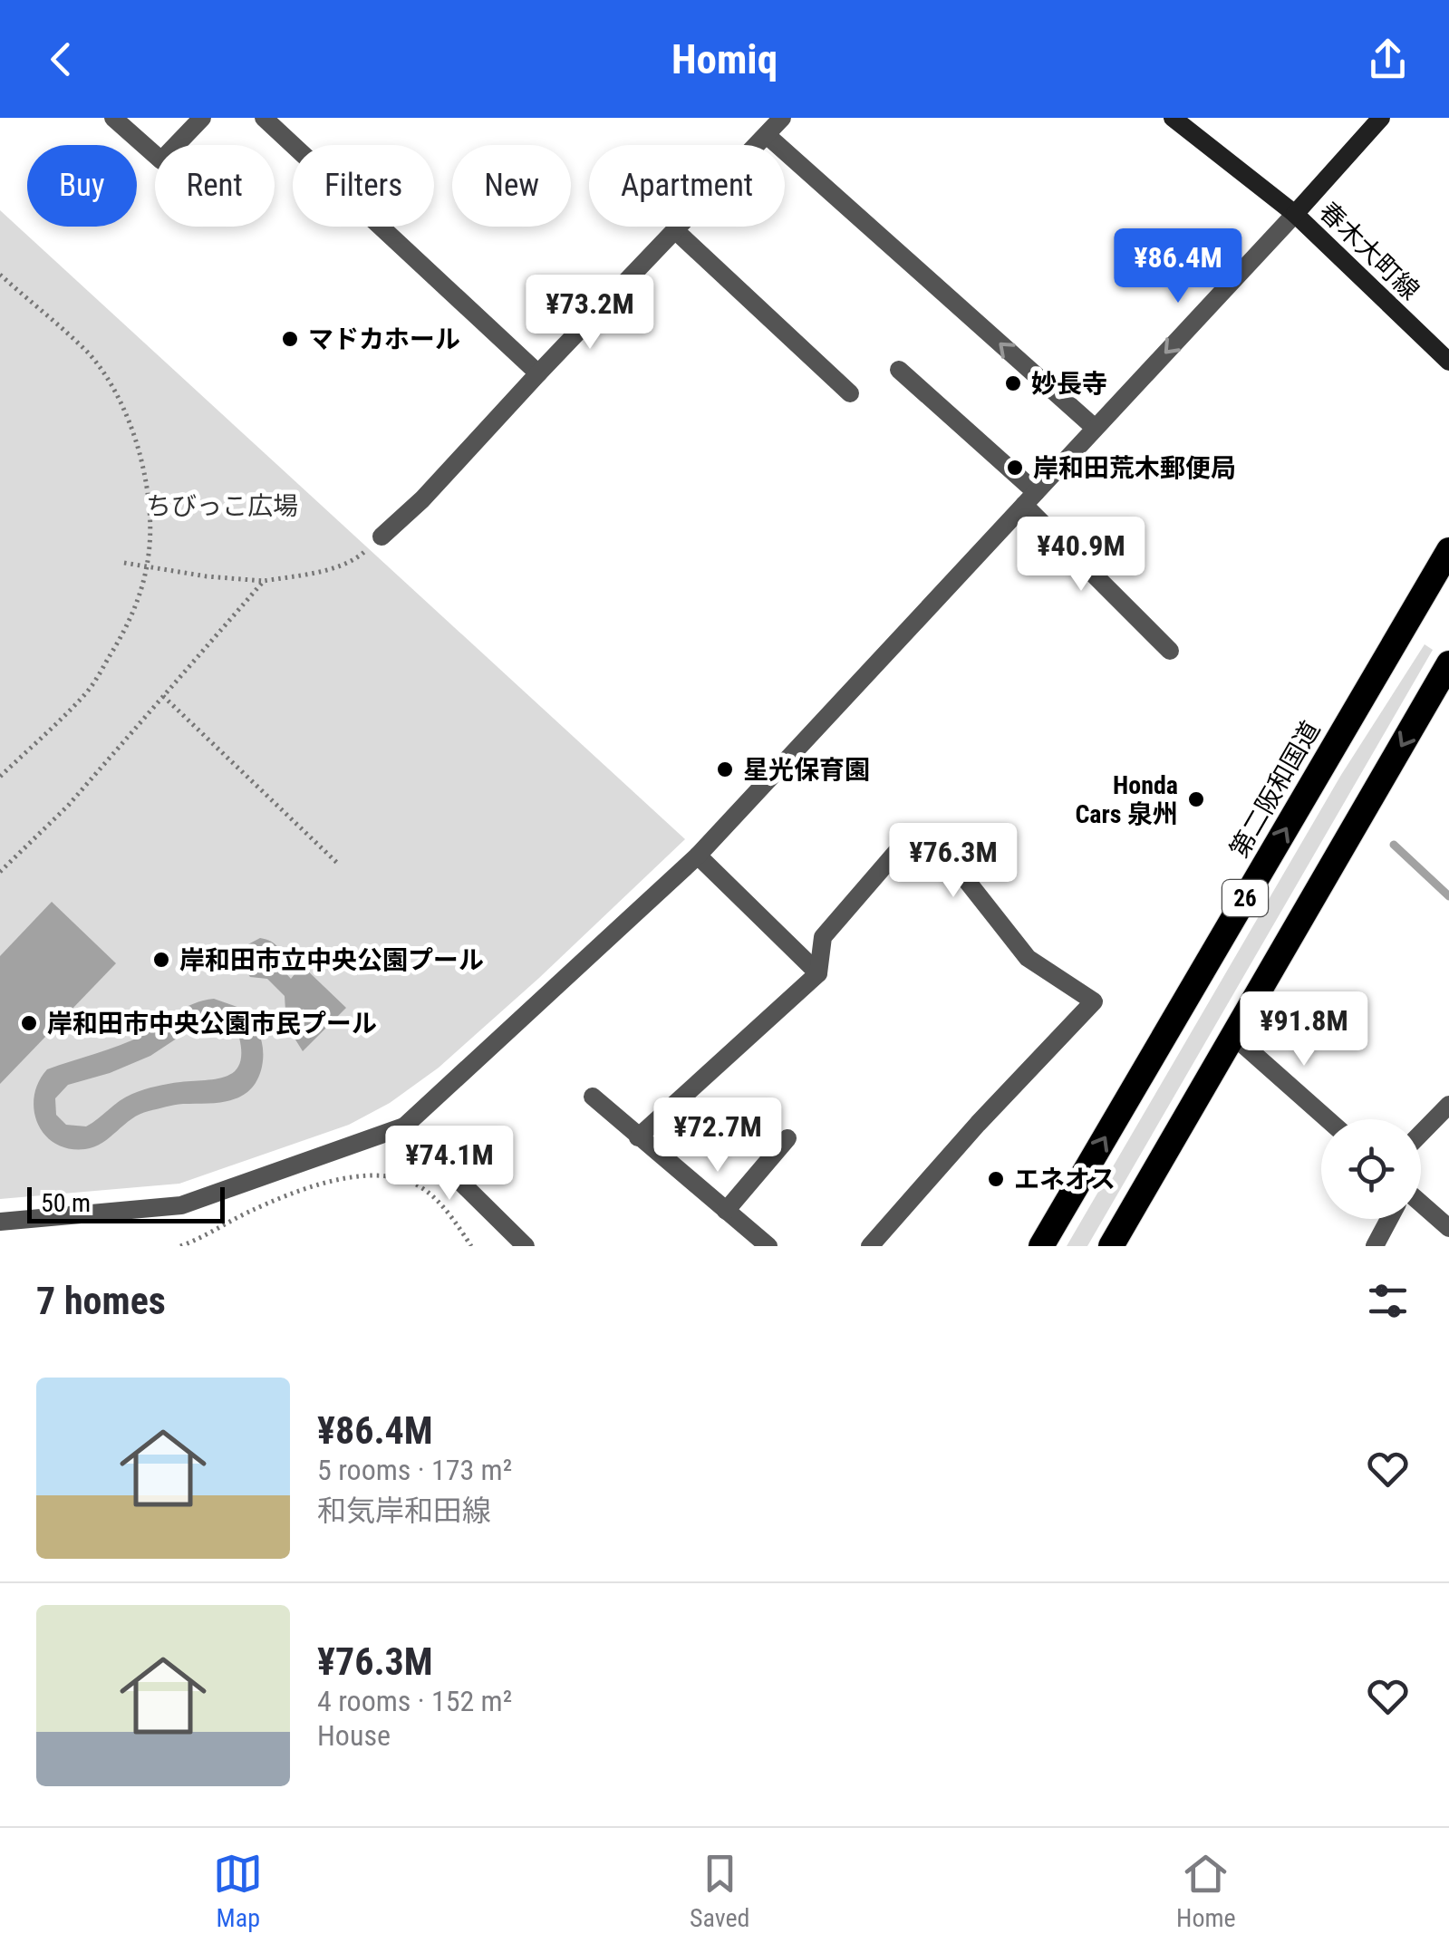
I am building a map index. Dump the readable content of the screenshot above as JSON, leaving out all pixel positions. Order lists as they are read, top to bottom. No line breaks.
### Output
{"streets":{"highway":["第二阪和国道","26"],"main road":["春木大町線"]},"parks":["ちびっこ広場"],"places":["マドカホール","妙長寺","岸和田荒木郵便局","星光保育園","Honda Cars 泉州","岸和田市立中央公園プール","岸和田市中央公園市民プール","エネオス"],"scale_bar":"50 m","page":{"header":"Homiq","chip":["Buy","Rent","Filters","New","Apartment"],"price":["¥86.4M","¥73.2M","¥40.9M","¥76.3M","¥91.8M","¥72.7M","¥74.1M"],"scale":"50 m","heading":"7 homes","list":[{"name":"¥86.4M","note":"5 rooms · 173 m² · 和気岸和田線"},{"name":"¥76.3M","note":"4 rooms · 152 m² · House"}],"tabs":["Map","Saved","Home"]}}
